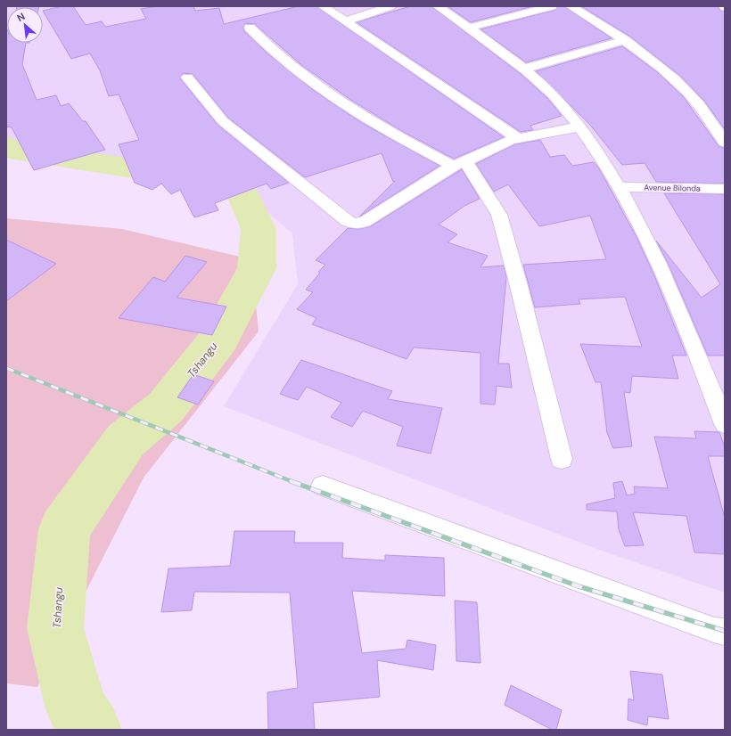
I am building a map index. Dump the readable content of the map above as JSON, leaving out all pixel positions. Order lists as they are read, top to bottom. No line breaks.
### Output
{"streets":{"street":["Avenue Bilonda"]},"water":["Tshangu"],"north":"top left"}
